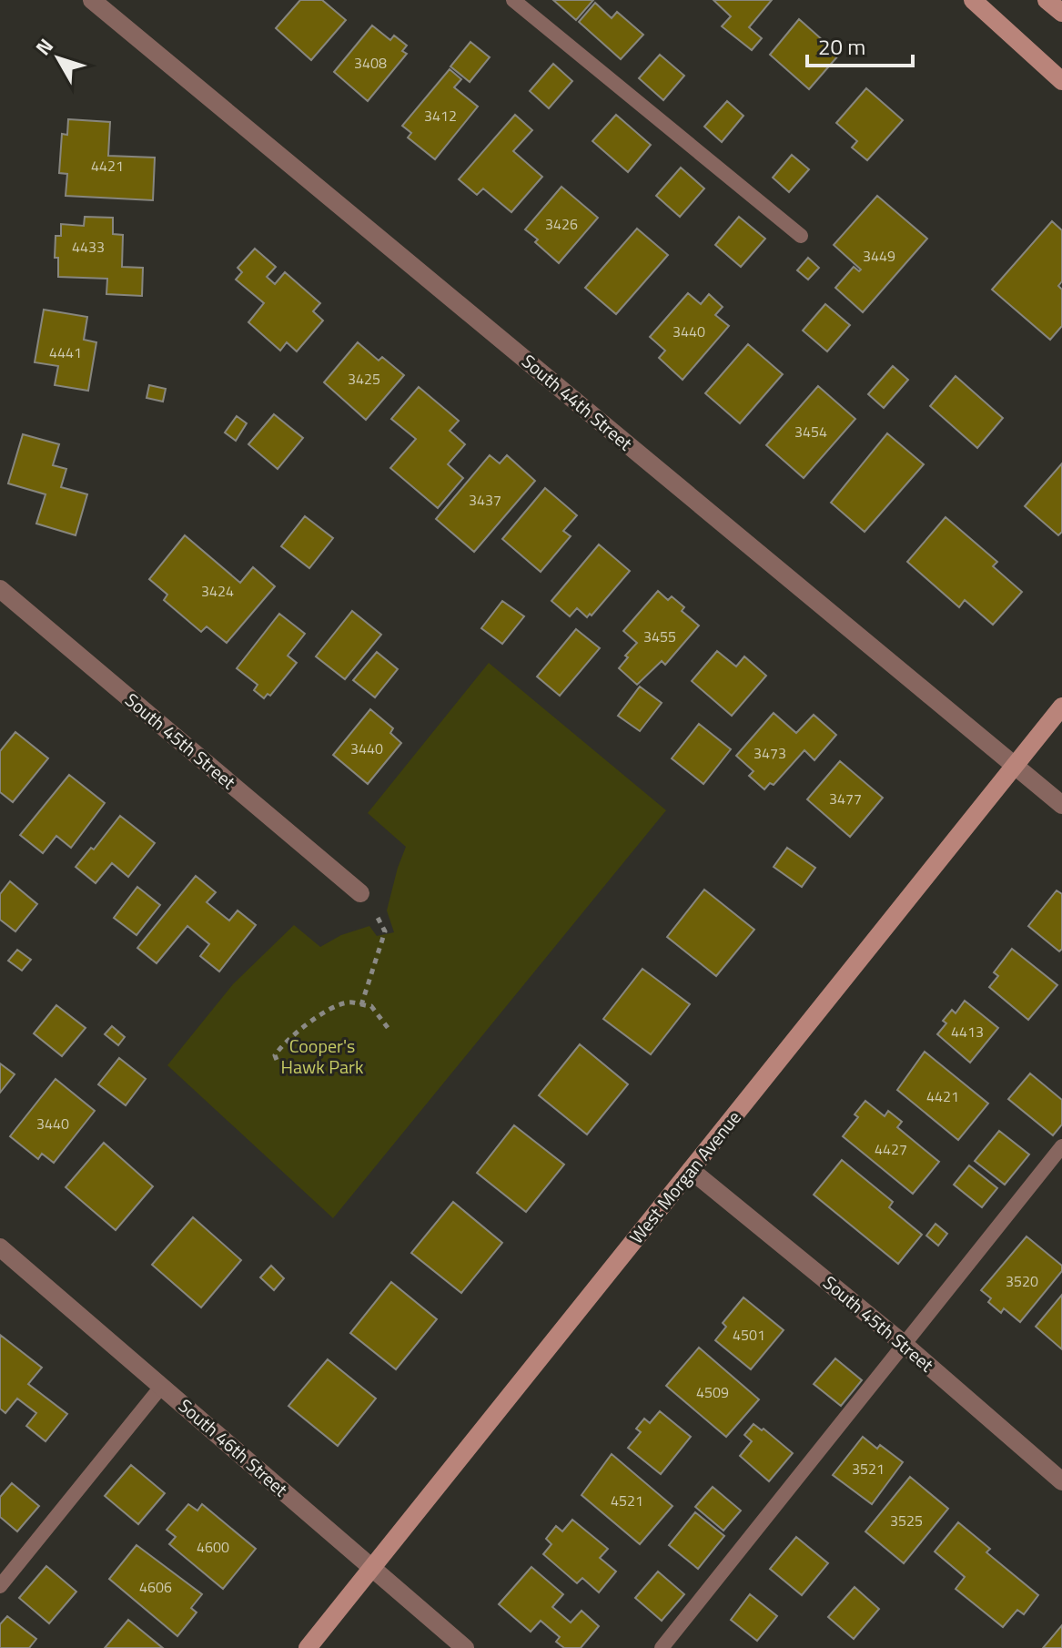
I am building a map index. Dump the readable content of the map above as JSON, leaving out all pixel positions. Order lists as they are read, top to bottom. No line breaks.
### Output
{"streets":{"street":["South 44th Street","South 45th Street","West Morgan Avenue","South 46th Street"]},"crossings":[["South 44th Street","West Morgan Avenue"],["South 45th Street","West Morgan Avenue"],["West Morgan Avenue","South 46th Street"]],"parks":["Cooper's Hawk Park"],"house_numbers":["3408","3412","4421","3426","4433","3449","3440","4441","3425","3454","3437","3424","3455","3440","3473","3477","4413","4421","3440","4427","3520","4501","4509","3521","4521","3525","4600","4606"],"scale_bar":"20 m","north":"top left"}
